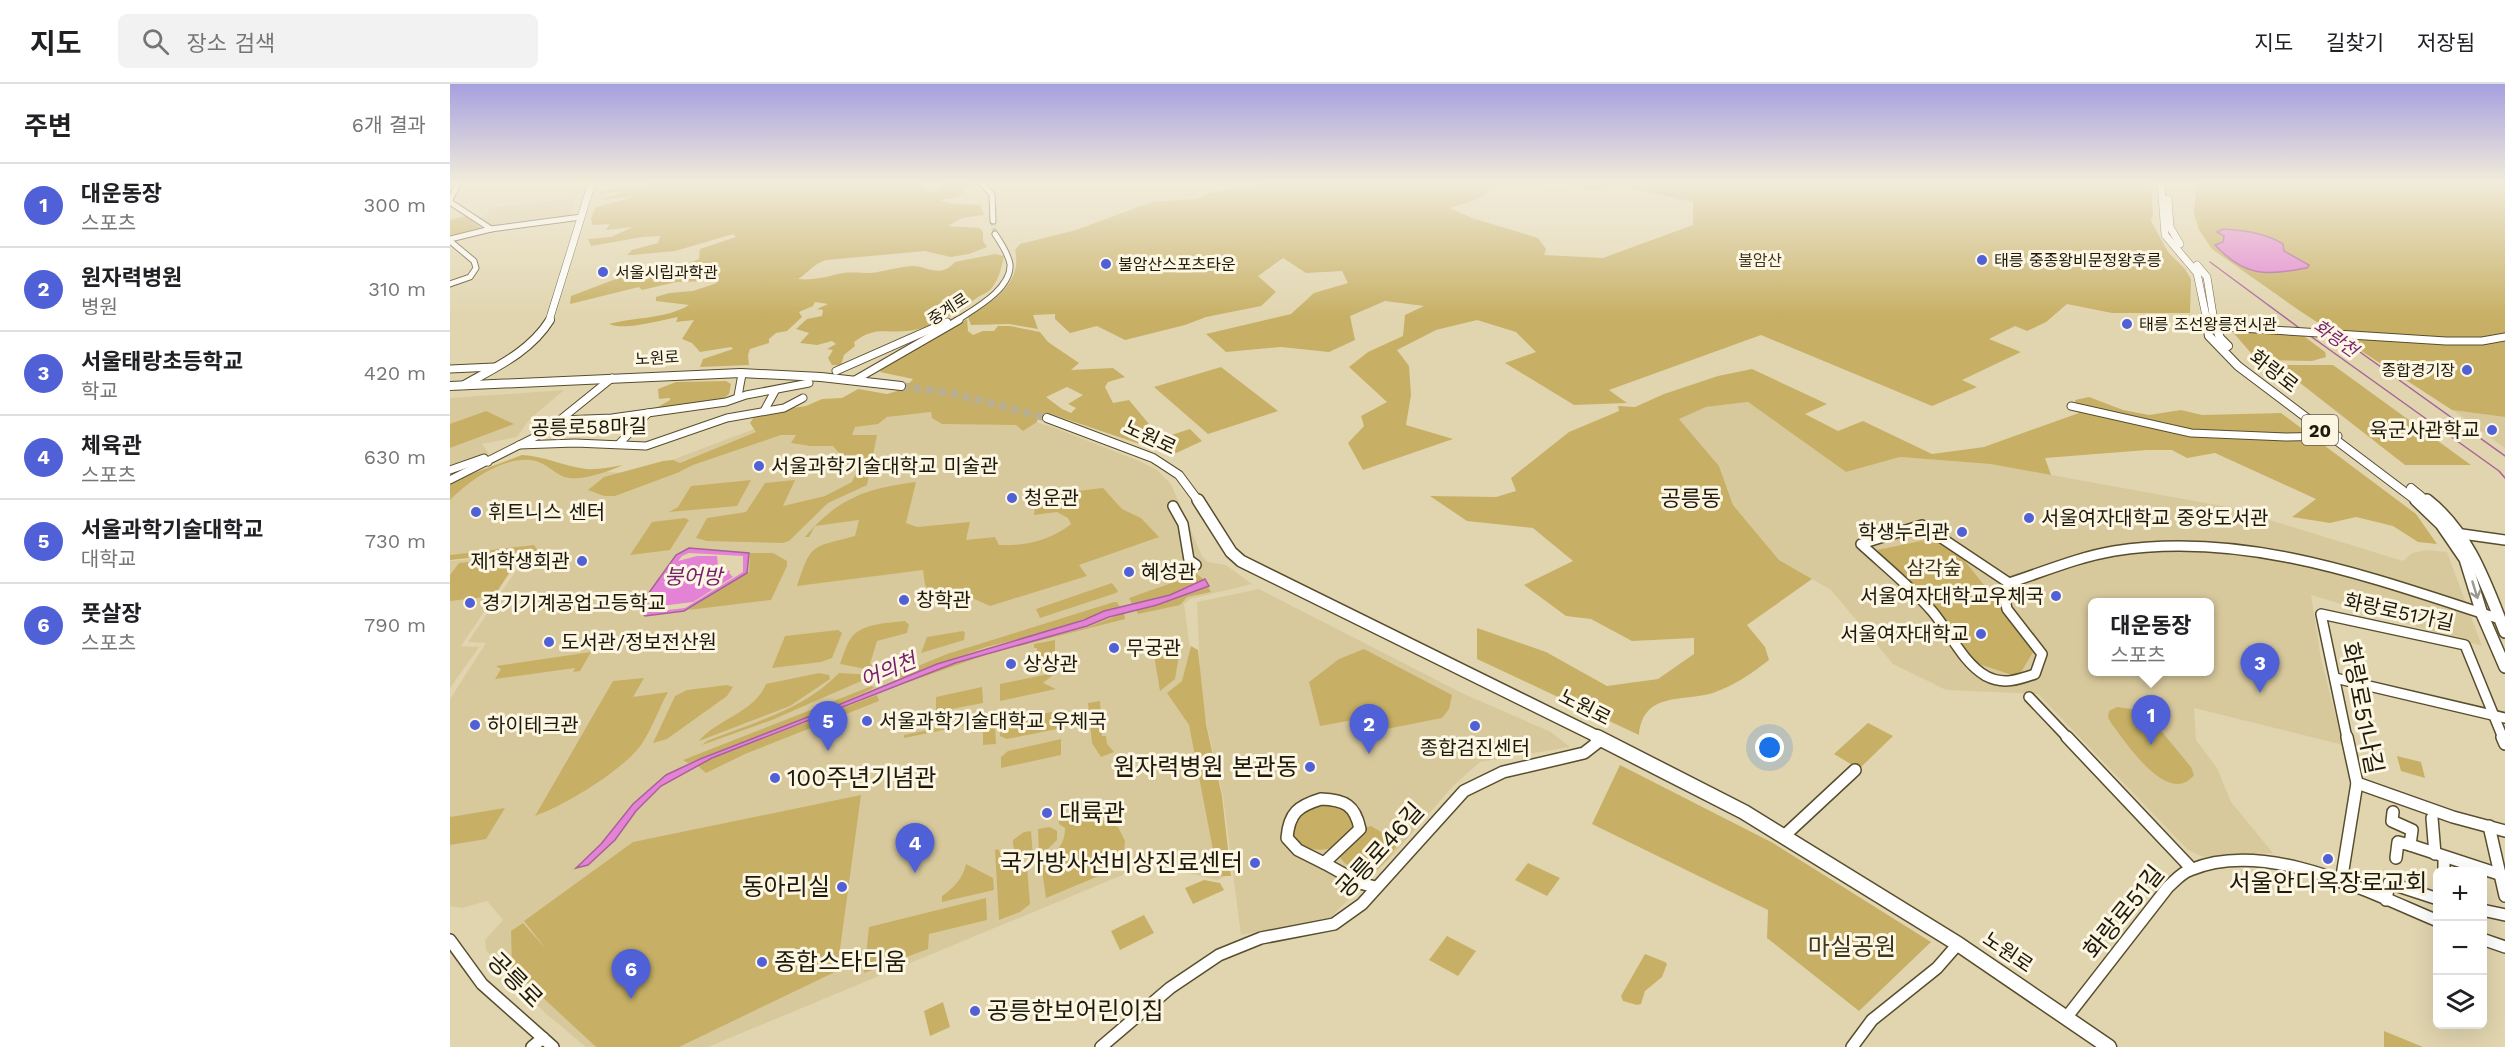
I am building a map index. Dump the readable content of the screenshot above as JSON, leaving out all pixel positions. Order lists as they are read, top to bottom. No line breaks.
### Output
{"streets":{"main road":["노원로","화랑로","20"],"street":["중계로","공릉로58마길","화랑로51가길","화랑로51나길","공릉로46길","화랑로51길","공릉로"]},"crossings":[["중계로","노원로"],["노원로","공릉로46길"],["노원로","화랑로51길"],["화랑로51가길","화랑로51나길"],["화랑로51나길","화랑로51길"]],"districts":["공릉동"],"water":["화랑천","붕어방","어의천"],"parks":["불암산","삼각숲","마실공원"],"places":["태릉 중종왕비문정왕후릉","불암산스포츠타운","서울시립과학관","태릉 조선왕릉전시관","종합경기장","육군사관학교","서울과학기술대학교 미술관","청운관","휘트니스 센터","서울여자대학교 중앙도서관","학생누리관","제1학생회관","혜성관","서울여자대학교우체국","창학관","경기기계공업고등학교","서울여자대학교","도서관/정보전산원","무궁관","상상관","서울과학기술대학교 우체국","하이테크관","종합검진센터","원자력병원 본관동","100주년기념관","대륙관","서울안디옥장로교회","국가방사선비상진료센터","동아리실","종합스타디움","공릉한보어린이집"],"page":{"header":"지도","search":"장소 검색","nav":["지도","길찾기","저장됨"],"heading":["주변","6개 결과"],"list":[{"mark":"1","name":"대운동장","note":"스포츠","value":"300 m"},{"mark":"2","name":"원자력병원","note":"병원","value":"310 m"},{"mark":"3","name":"서울태랑초등학교","note":"학교","value":"420 m"},{"mark":"4","name":"체육관","note":"스포츠","value":"630 m"},{"mark":"5","name":"서울과학기술대학교","note":"대학교","value":"730 m"},{"mark":"6","name":"풋살장","note":"스포츠","value":"790 m"}],"popup":["대운동장","스포츠"],"pins":["3","1","5","2","4","6"],"map_buttons":["+","−"]}}
